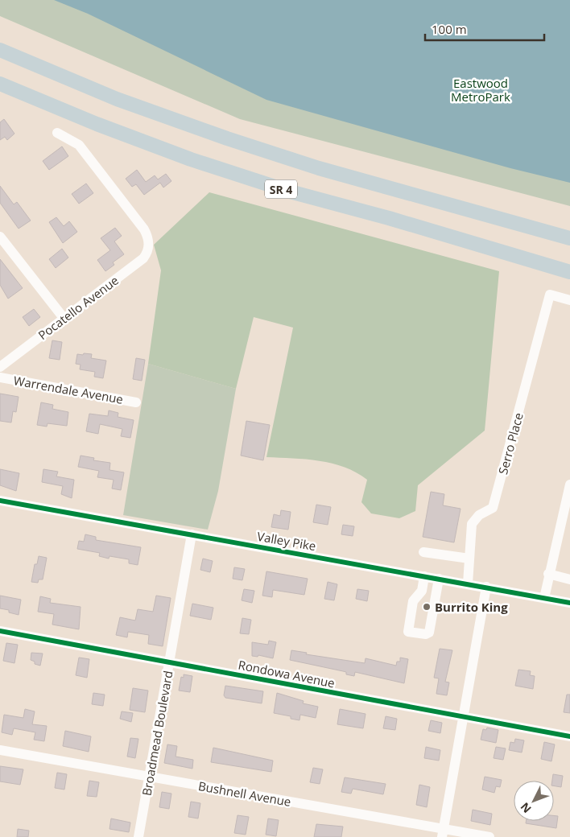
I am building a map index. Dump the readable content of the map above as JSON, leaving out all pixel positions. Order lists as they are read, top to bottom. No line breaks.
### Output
{"streets":{"highway":["SR 4"],"street":["Pocatello Avenue","Warrendale Avenue","Serro Place","Valley Pike","Rondowa Avenue","Broadmead Boulevard","Bushnell Avenue"]},"crossings":[["Serro Place","Valley Pike"],["Valley Pike","Broadmead Boulevard"],["Rondowa Avenue","Broadmead Boulevard"],["Broadmead Boulevard","Bushnell Avenue"]],"parks":["Eastwood MetroPark"],"places":["Burrito King"],"scale_bar":"100 m","north":"bottom left"}
